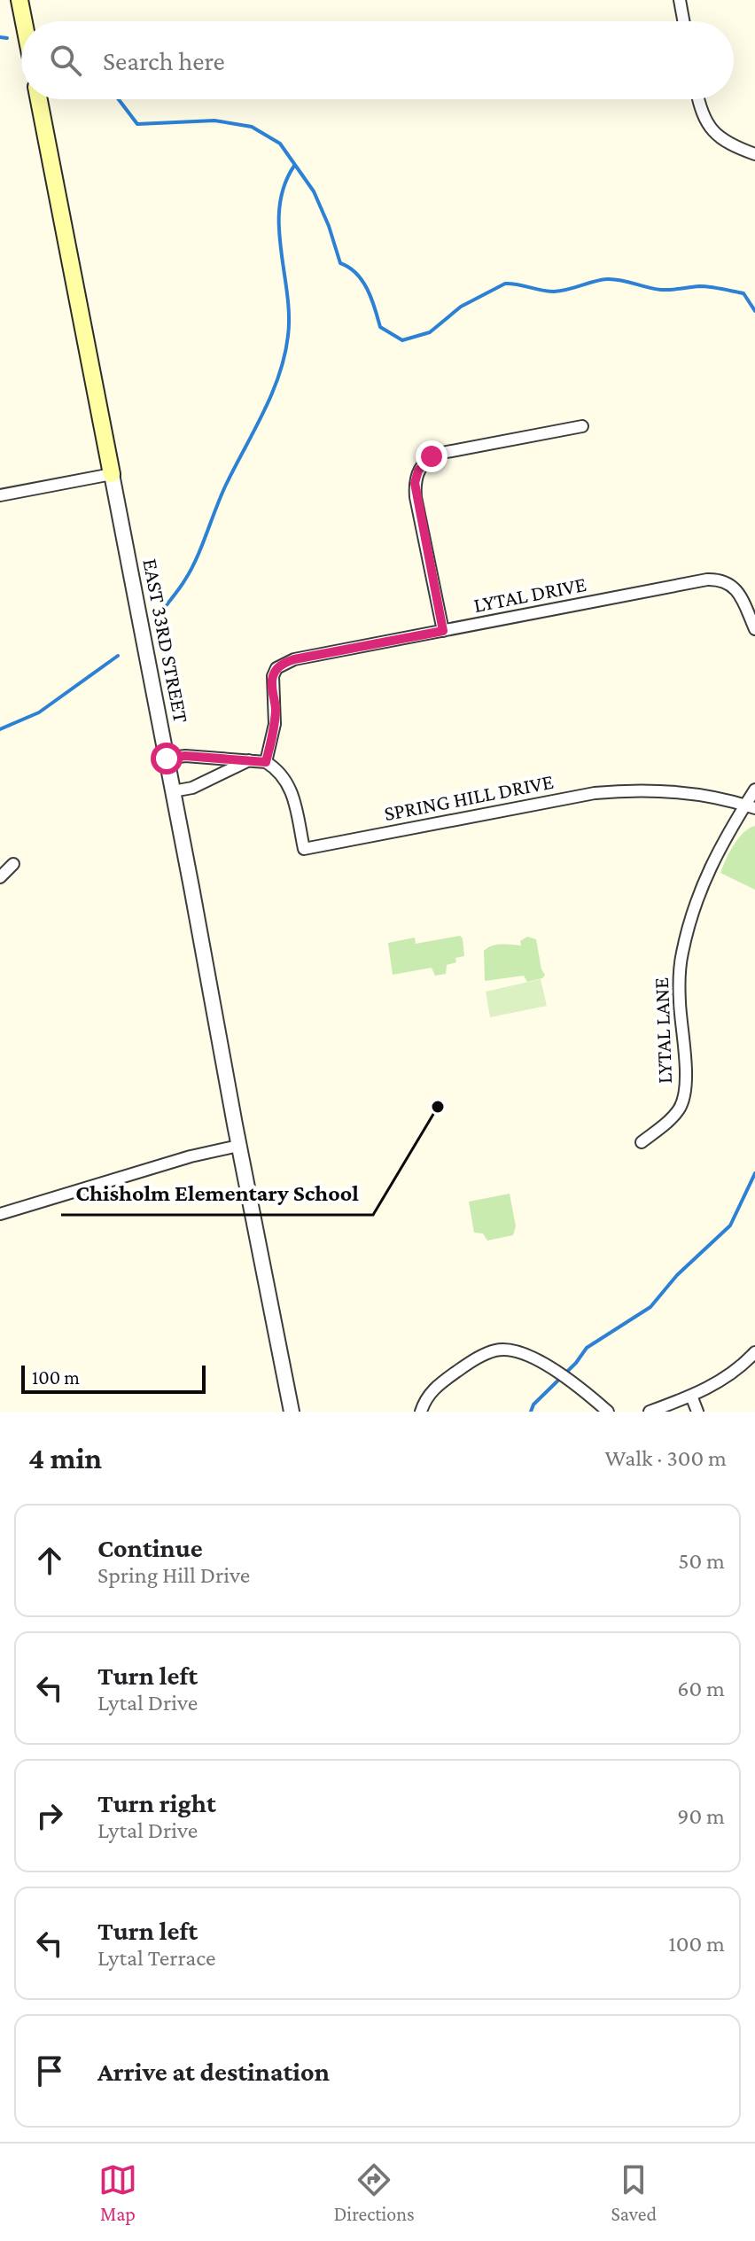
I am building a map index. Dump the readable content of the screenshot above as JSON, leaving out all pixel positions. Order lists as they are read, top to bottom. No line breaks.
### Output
{"streets":{"main road":["EAST 33RD STREET"],"street":["LYTAL DRIVE","SPRING HILL DRIVE","LYTAL LANE"]},"crossings":[["LYTAL DRIVE","SPRING HILL DRIVE"],["SPRING HILL DRIVE","LYTAL LANE"]],"places":["Chisholm Elementary School"],"scale_bar":"100 m","page":{"search":"Search here","scale":"100 m","heading":["4 min","Walk · 300 m"],"list":[["Continue","Spring Hill Drive","50 m"],["Turn left","Lytal Drive","60 m"],["Turn right","Lytal Drive","90 m"],["Turn left","Lytal Terrace","100 m"],"Arrive at destination"],"nav":["Map","Directions","Saved"]}}
